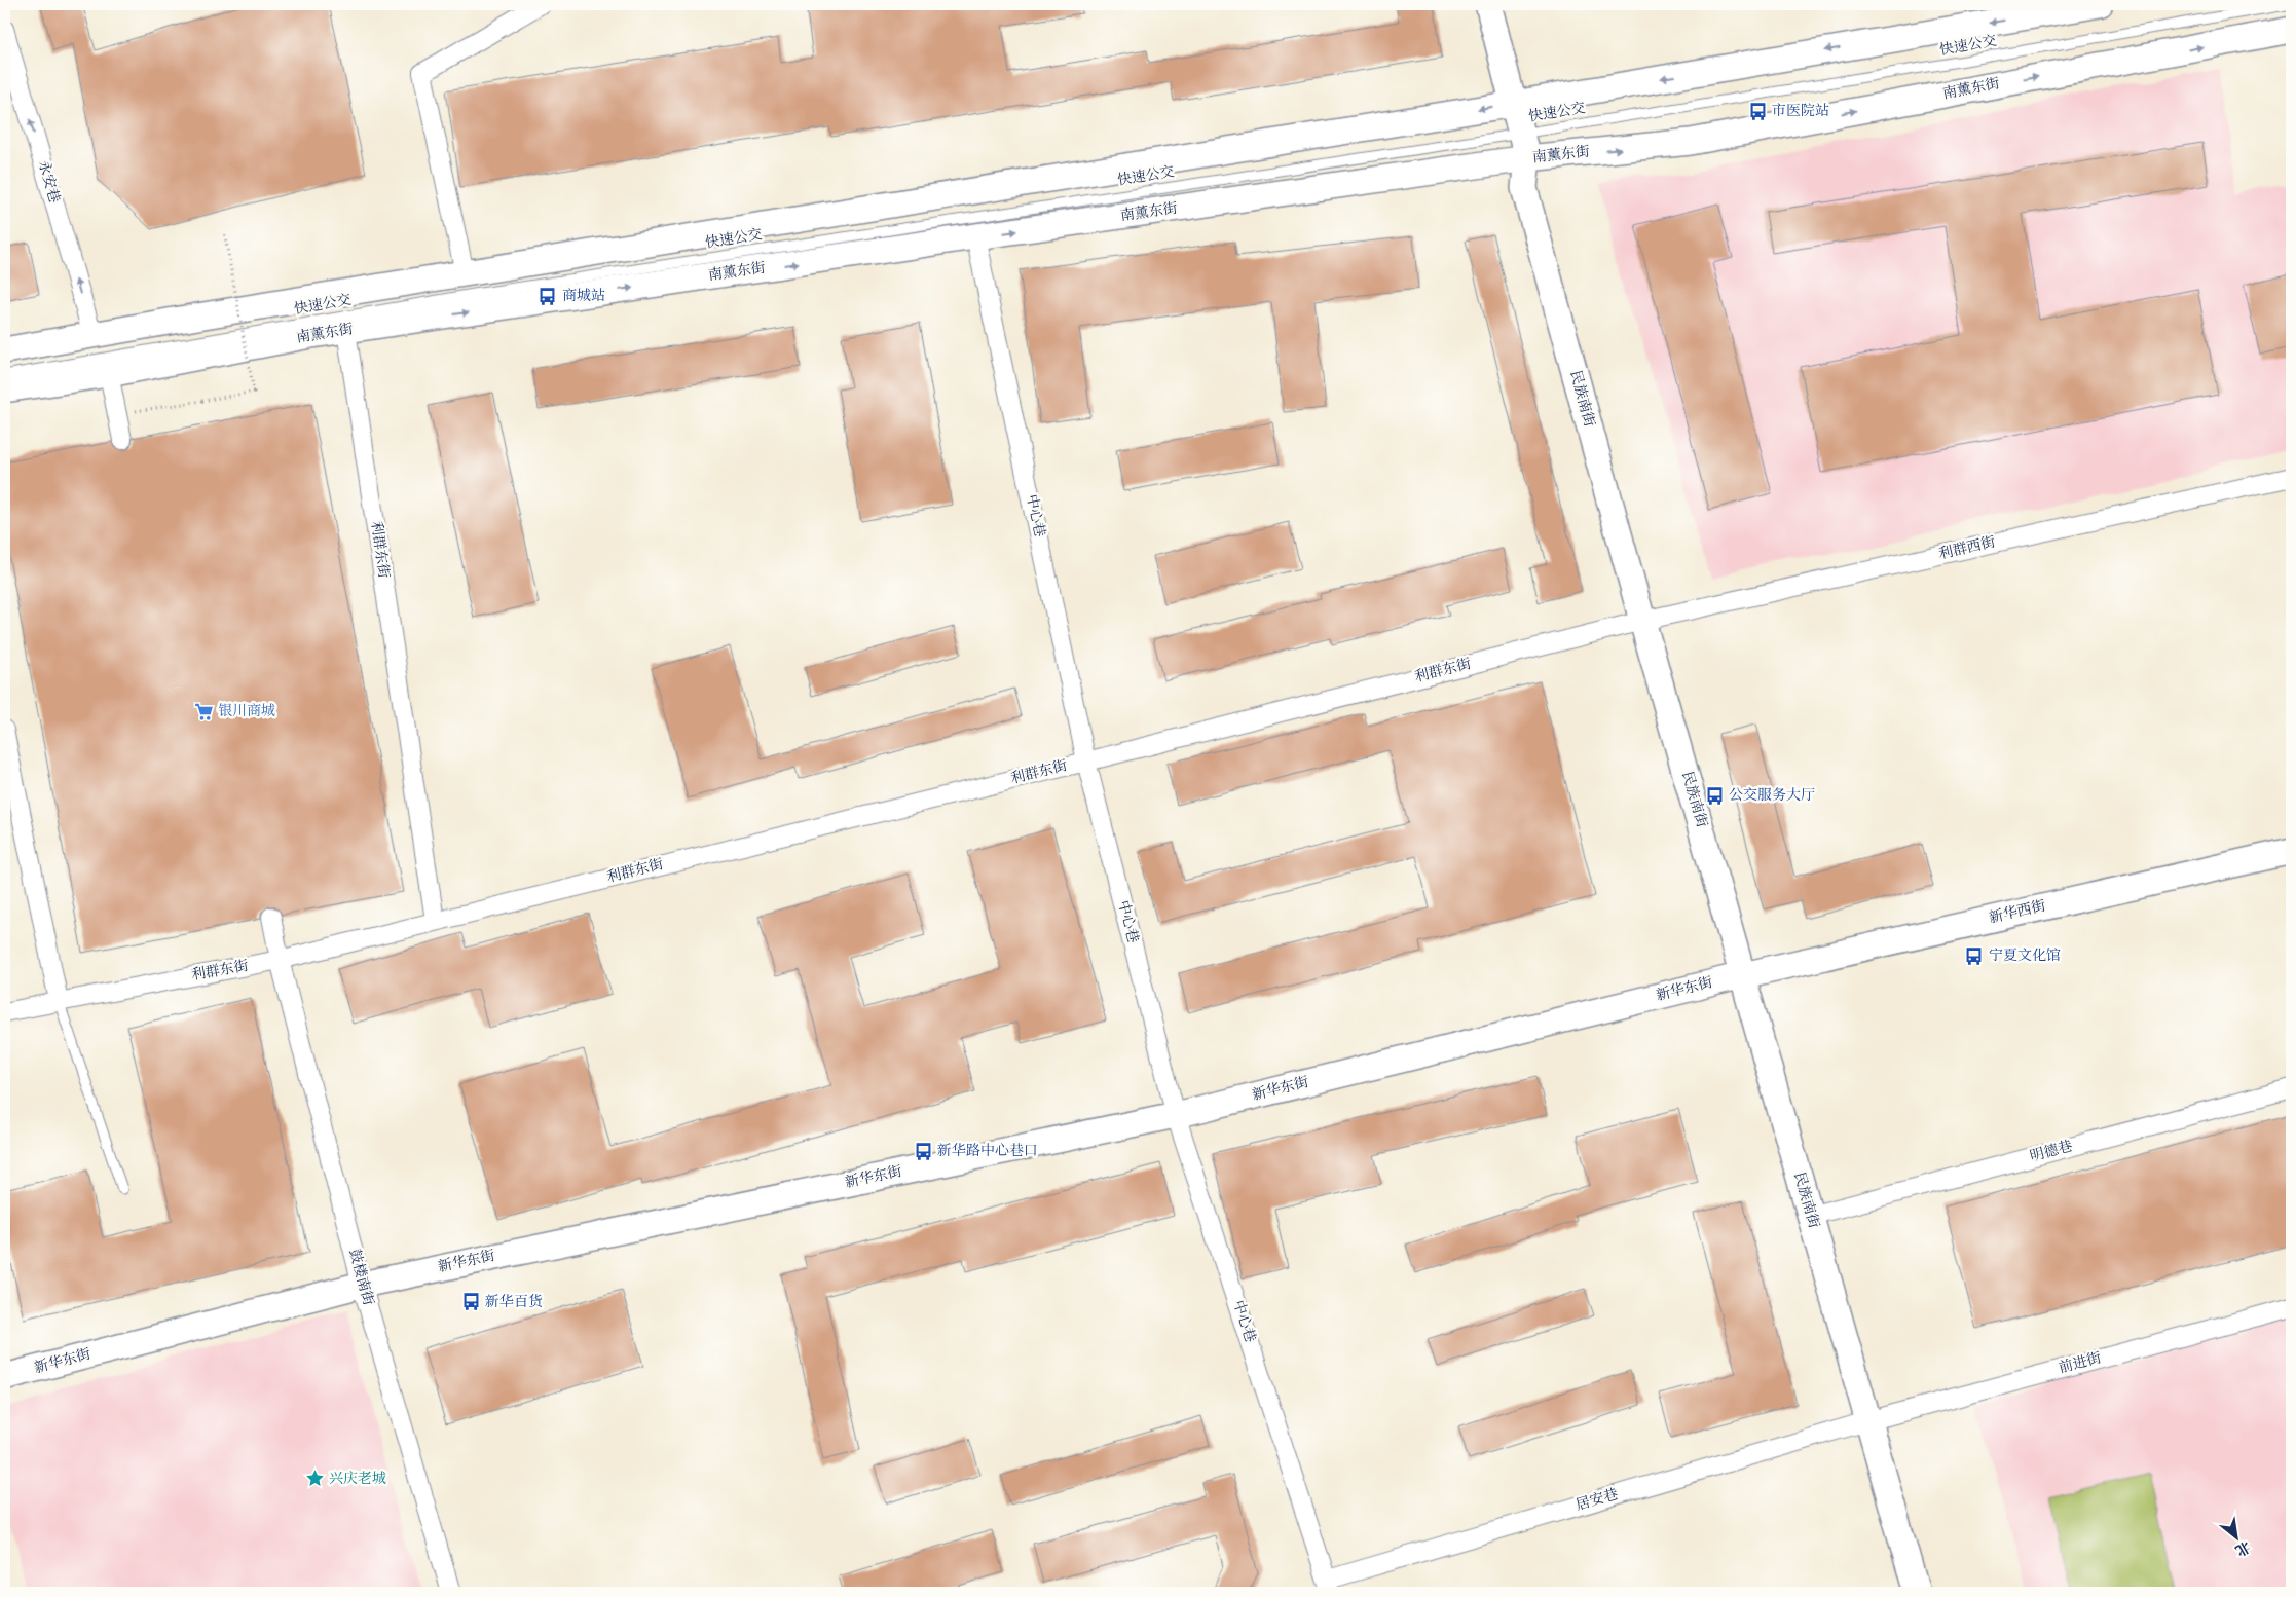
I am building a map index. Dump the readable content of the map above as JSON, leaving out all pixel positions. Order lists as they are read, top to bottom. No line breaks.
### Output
{"streets":{"main road":["南薰东街","民族南街","新华西街","新华东街"],"street":["永安巷","中心巷","利群西街","利群东街","明德巷","鼓楼南街","前进街","居安巷"],"lane":["快速公交"]},"crossings":[["快速公交","民族南街"],["南薰东街","民族南街"],["南薰东街","中心巷"],["南薰东街","利群东街"],["民族南街","利群西街"],["民族南街","利群东街"],["民族南街","新华西街"],["民族南街","新华东街"],["民族南街","明德巷"],["民族南街","前进街"],["民族南街","居安巷"],["中心巷","利群东街"],["中心巷","新华东街"],["中心巷","居安巷"],["利群西街","利群东街"],["利群东街","鼓楼南街"],["新华西街","新华东街"],["新华东街","鼓楼南街"],["前进街","居安巷"]],"one_way":["永安巷"],"places":{"bus stop":["市医院站","商城站","公交服务大厅","宁夏文化馆","新华路中心巷口","新华百货"],"supermarket":["银川商城"],"place":["兴庆老城"]},"north":"bottom right"}
